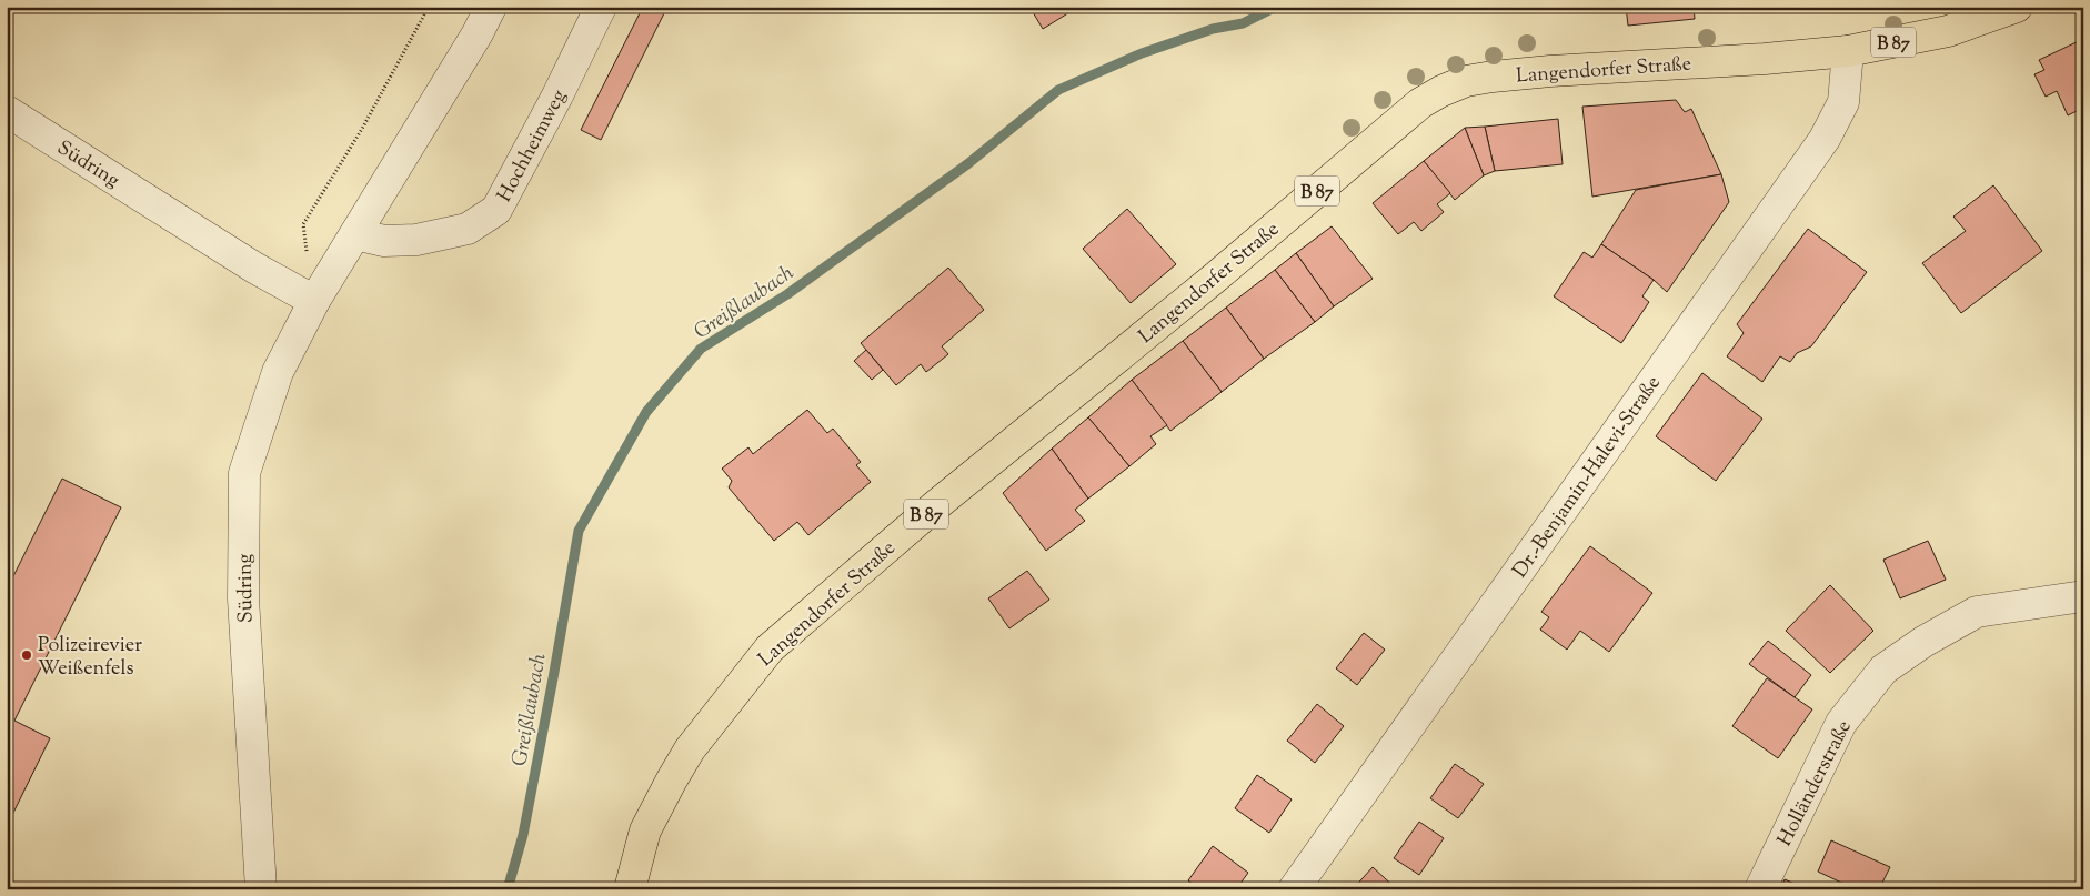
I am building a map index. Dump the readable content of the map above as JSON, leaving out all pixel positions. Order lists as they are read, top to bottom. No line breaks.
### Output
{"streets":{"main road":["B 87","Langendorfer Straße"],"street":["Hochheimweg","Südring","Dr.-Benjamin-Halevi-Straße","Holländerstraße"]},"crossings":[["Langendorfer Straße","Dr.-Benjamin-Halevi-Straße"],["Hochheimweg","Südring"]],"water":["Greißlaubach"],"places":["Polizeirevier Weißenfels"]}
